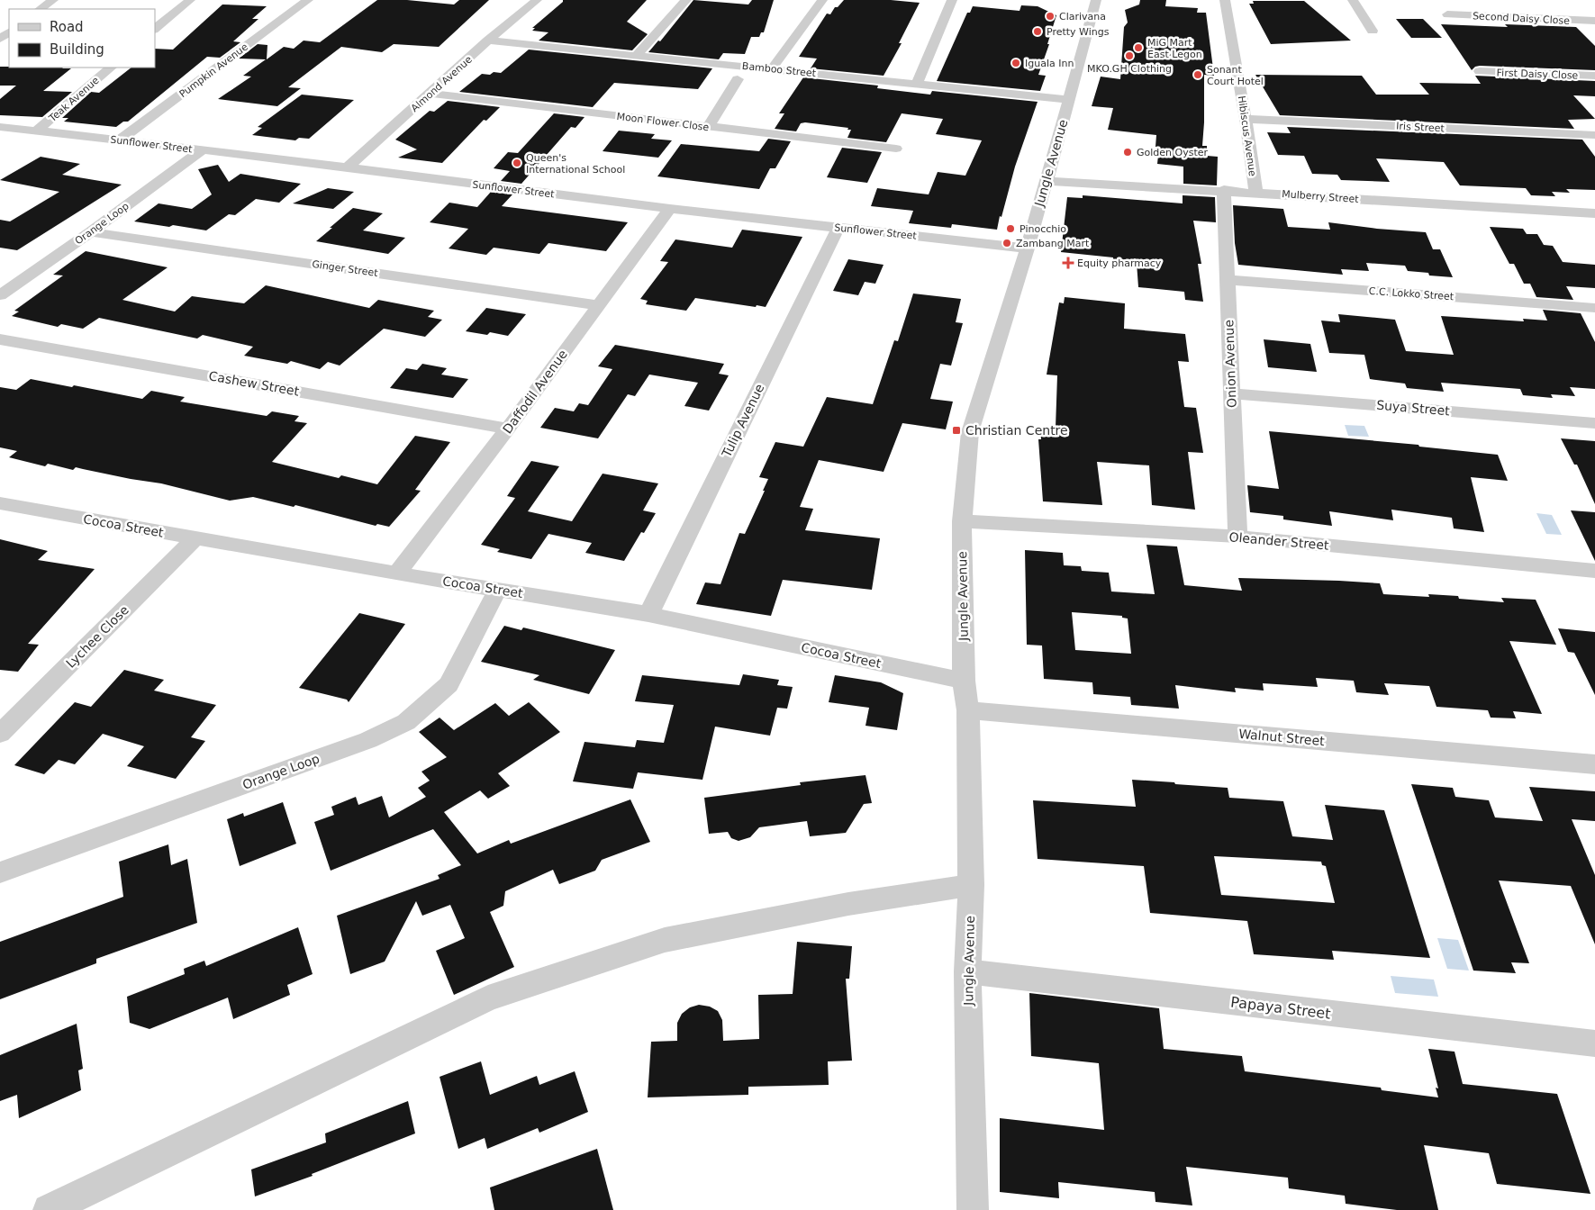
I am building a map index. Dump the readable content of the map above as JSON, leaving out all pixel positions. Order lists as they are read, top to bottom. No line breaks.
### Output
{"streets":{"street":["Second Daisy Close","Bamboo Street","Pumpkin Avenue","First Daisy Close","Almond Avenue","Teak Avenue","Moon Flower Close","Iris Street","Hibiscus Avenue","Sunflower Street","Jungle Avenue","Mulberry Street","Orange Loop","Ginger Street","C.C. Lokko Street","Onion Avenue","Cashew Street","Daffodil Avenue","Suya Street","Tulip Avenue","Cocoa Street","Oleander Street","Lychee Close","Walnut Street","Papaya Street"]},"crossings":[["Bamboo Street","Almond Avenue"],["Bamboo Street","Jungle Avenue"],["Pumpkin Avenue","Sunflower Street"],["Almond Avenue","Moon Flower Close"],["Almond Avenue","Sunflower Street"],["Teak Avenue","Sunflower Street"],["Iris Street","Hibiscus Avenue"],["Hibiscus Avenue","Mulberry Street"],["Sunflower Street","Jungle Avenue"],["Sunflower Street","Orange Loop"],["Sunflower Street","Daffodil Avenue"],["Sunflower Street","Tulip Avenue"],["Jungle Avenue","Mulberry Street"],["Jungle Avenue","Cocoa Street"],["Jungle Avenue","Oleander Street"],["Jungle Avenue","Walnut Street"],["Jungle Avenue","Papaya Street"],["Mulberry Street","Onion Avenue"],["Orange Loop","Ginger Street"],["Orange Loop","Cocoa Street"],["Ginger Street","Daffodil Avenue"],["C.C. Lokko Street","Onion Avenue"],["Onion Avenue","Suya Street"],["Onion Avenue","Oleander Street"],["Cashew Street","Daffodil Avenue"],["Daffodil Avenue","Cocoa Street"],["Tulip Avenue","Cocoa Street"],["Cocoa Street","Lychee Close"]],"places":{"other":["Clarivana","Pretty Wings","MiG Mart East Legon","MKO.GH Clothing","Iguala Inn","Sonant Court Hotel","Golden Oyster","Queen's International School","Pinocchio","Zambang Mart"],"health":["Equity pharmacy"],"transit":["Christian Centre"]},"legend":["Road","Building"]}
